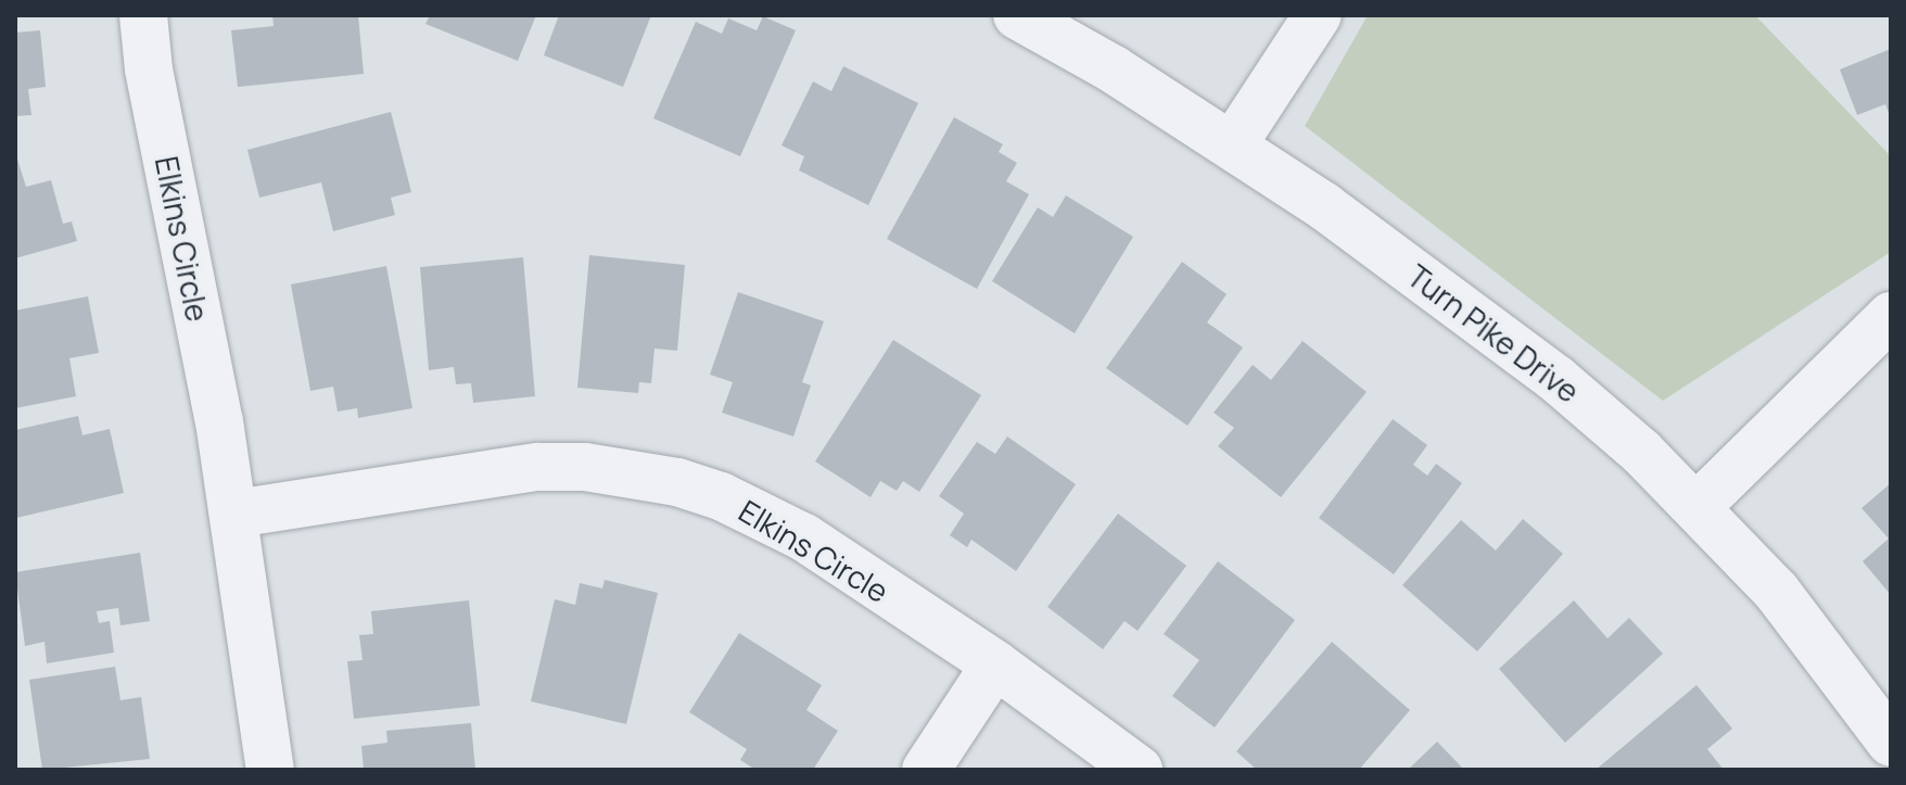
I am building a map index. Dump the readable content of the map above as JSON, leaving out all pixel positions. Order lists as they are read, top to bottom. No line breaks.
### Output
{"streets":{"street":["Elkins Circle","Turn Pike Drive"]}}
